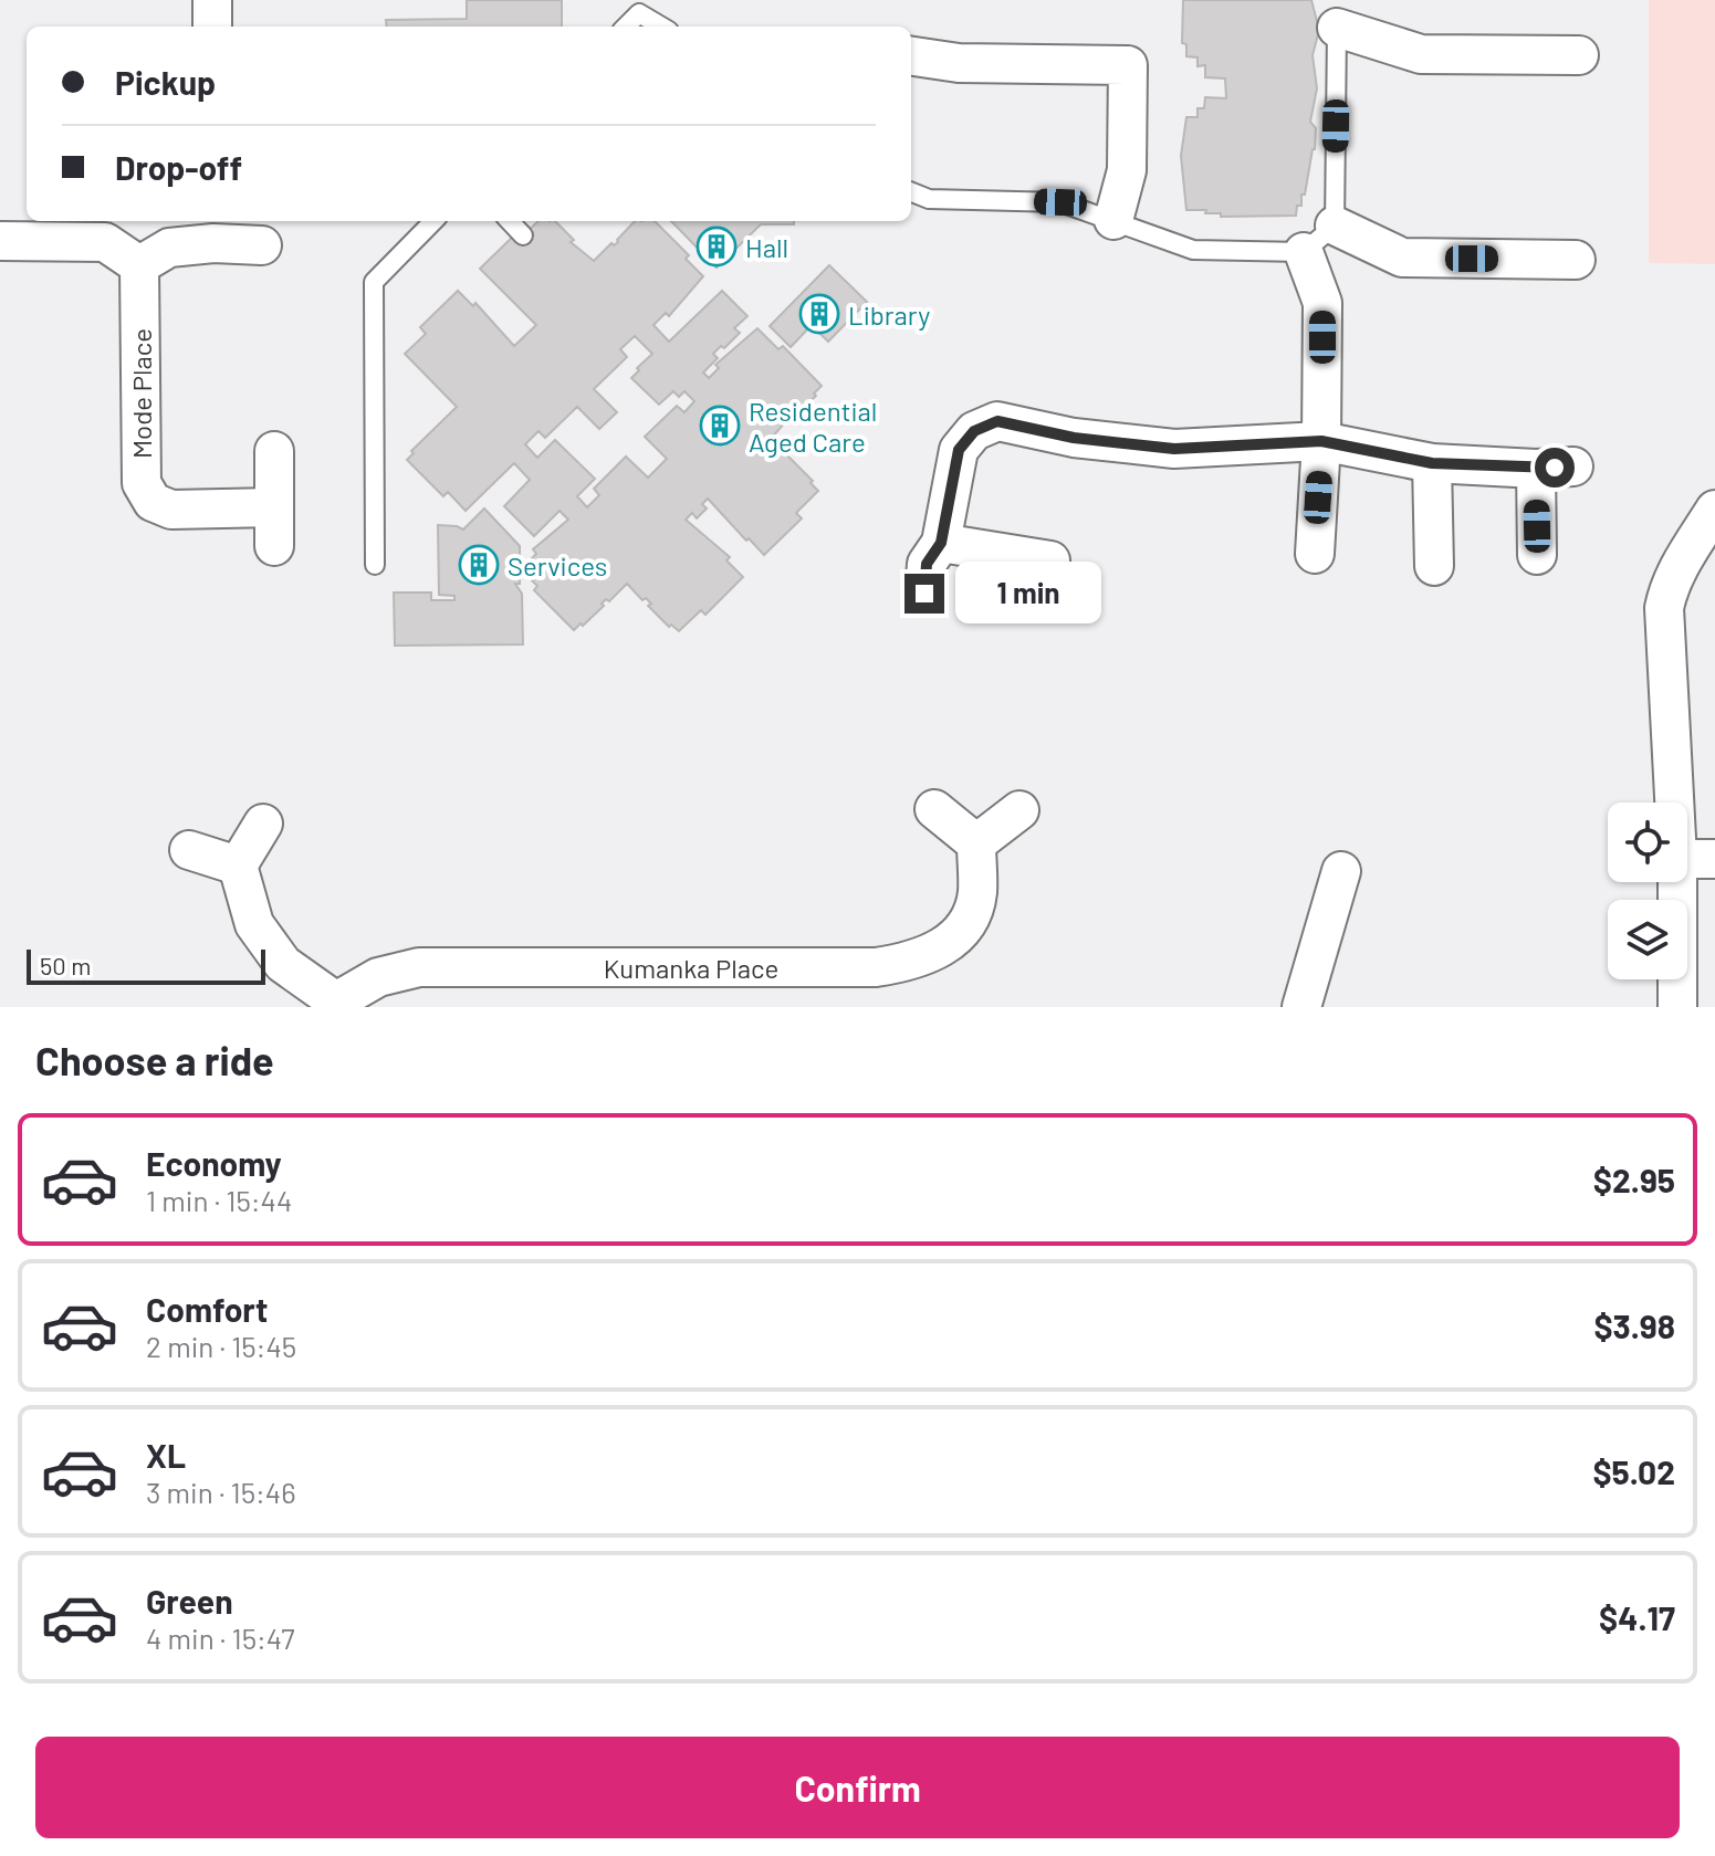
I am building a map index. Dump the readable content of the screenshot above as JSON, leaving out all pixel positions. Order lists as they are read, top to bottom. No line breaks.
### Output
{"streets":{"street":["Mode Place","Kumanka Place"]},"places":{"building":["Hall","Library","Residential Aged Care","Services"]},"scale_bar":"50 m","page":{"banner":["Pickup","Drop-off"],"bubble":"1 min","scale":"50 m","heading":"Choose a ride","list":[{"name":"Economy","note":"1 min · 15:44","value":"$2.95"},{"name":"Comfort","note":"2 min · 15:45","value":"$3.98"},{"name":"XL","note":"3 min · 15:46","value":"$5.02"},{"name":"Green","note":"4 min · 15:47","value":"$4.17"}],"buttons":"Confirm"}}
